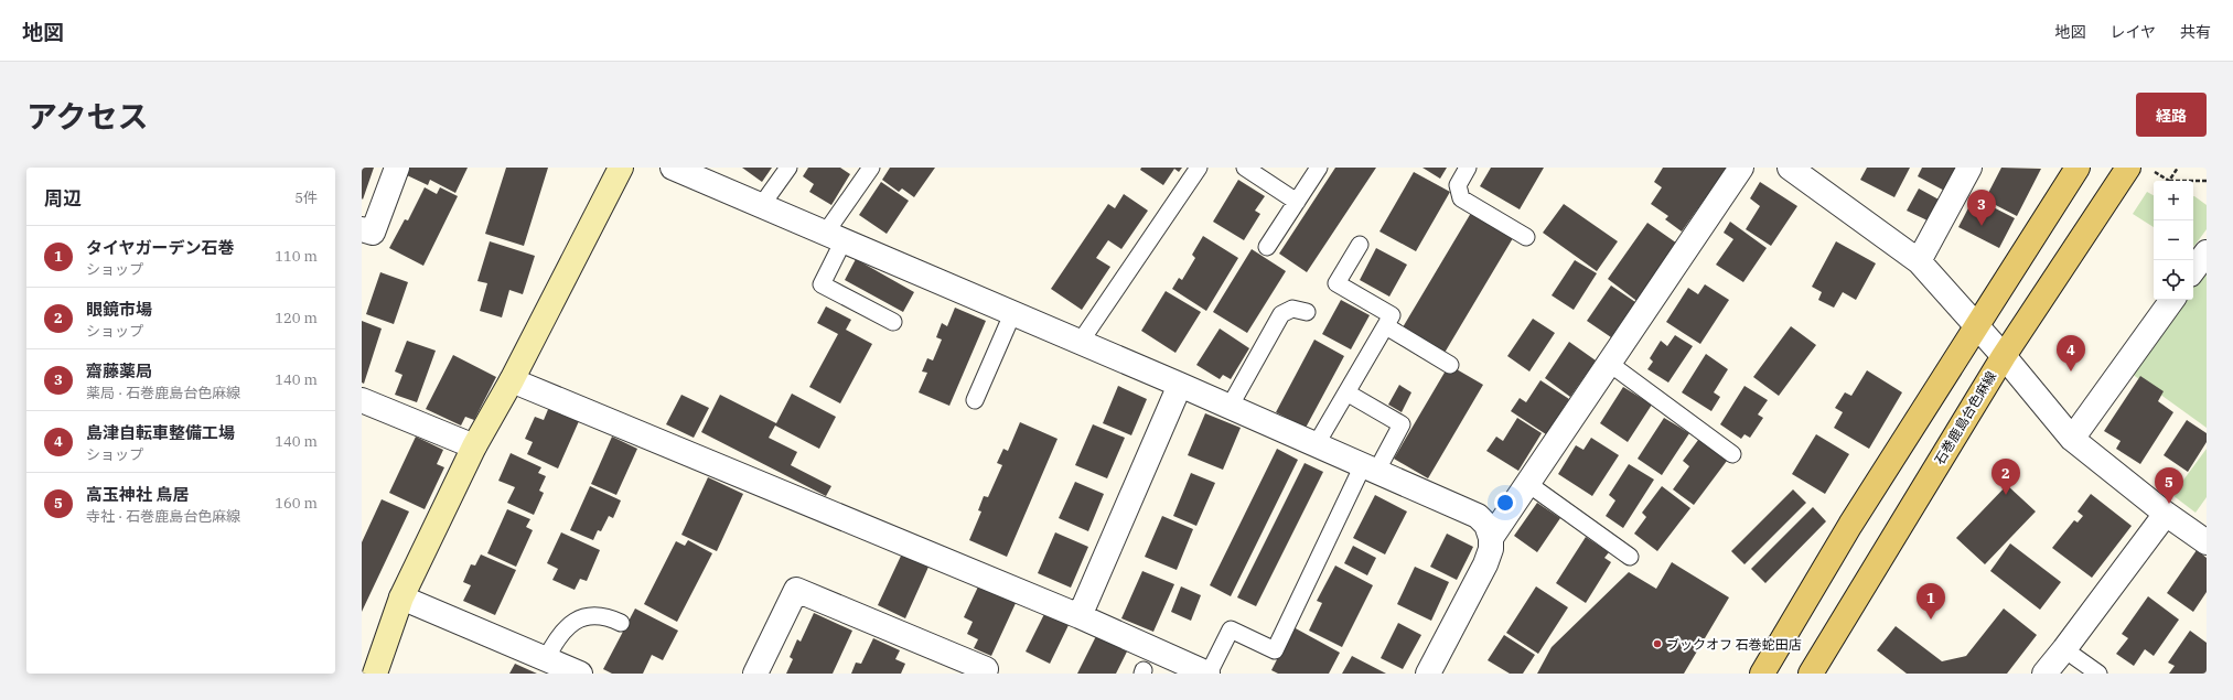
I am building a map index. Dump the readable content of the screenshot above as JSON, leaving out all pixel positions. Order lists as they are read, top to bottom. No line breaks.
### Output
{"streets":{"main road":["石巻鹿島台色麻線"]},"places":["ブックオフ 石巻蛇田店"],"page":{"header":"地図","nav":["地図","レイヤ","共有"],"title":"アクセス","buttons":"経路","heading":["周辺","5件"],"map_buttons":["+","−"],"pins":["3","4","2","5","1"],"list":[{"mark":"1","name":"タイヤガーデン石巻","note":"ショップ","value":"110 m"},{"mark":"2","name":"眼鏡市場","note":"ショップ","value":"120 m"},{"mark":"3","name":"齋藤薬局","note":"薬局 · 石巻鹿島台色麻線","value":"140 m"},{"mark":"4","name":"島津自転車整備工場","note":"ショップ","value":"140 m"},{"mark":"5","name":"高玉神社 鳥居","note":"寺社 · 石巻鹿島台色麻線","value":"160 m"}]}}
